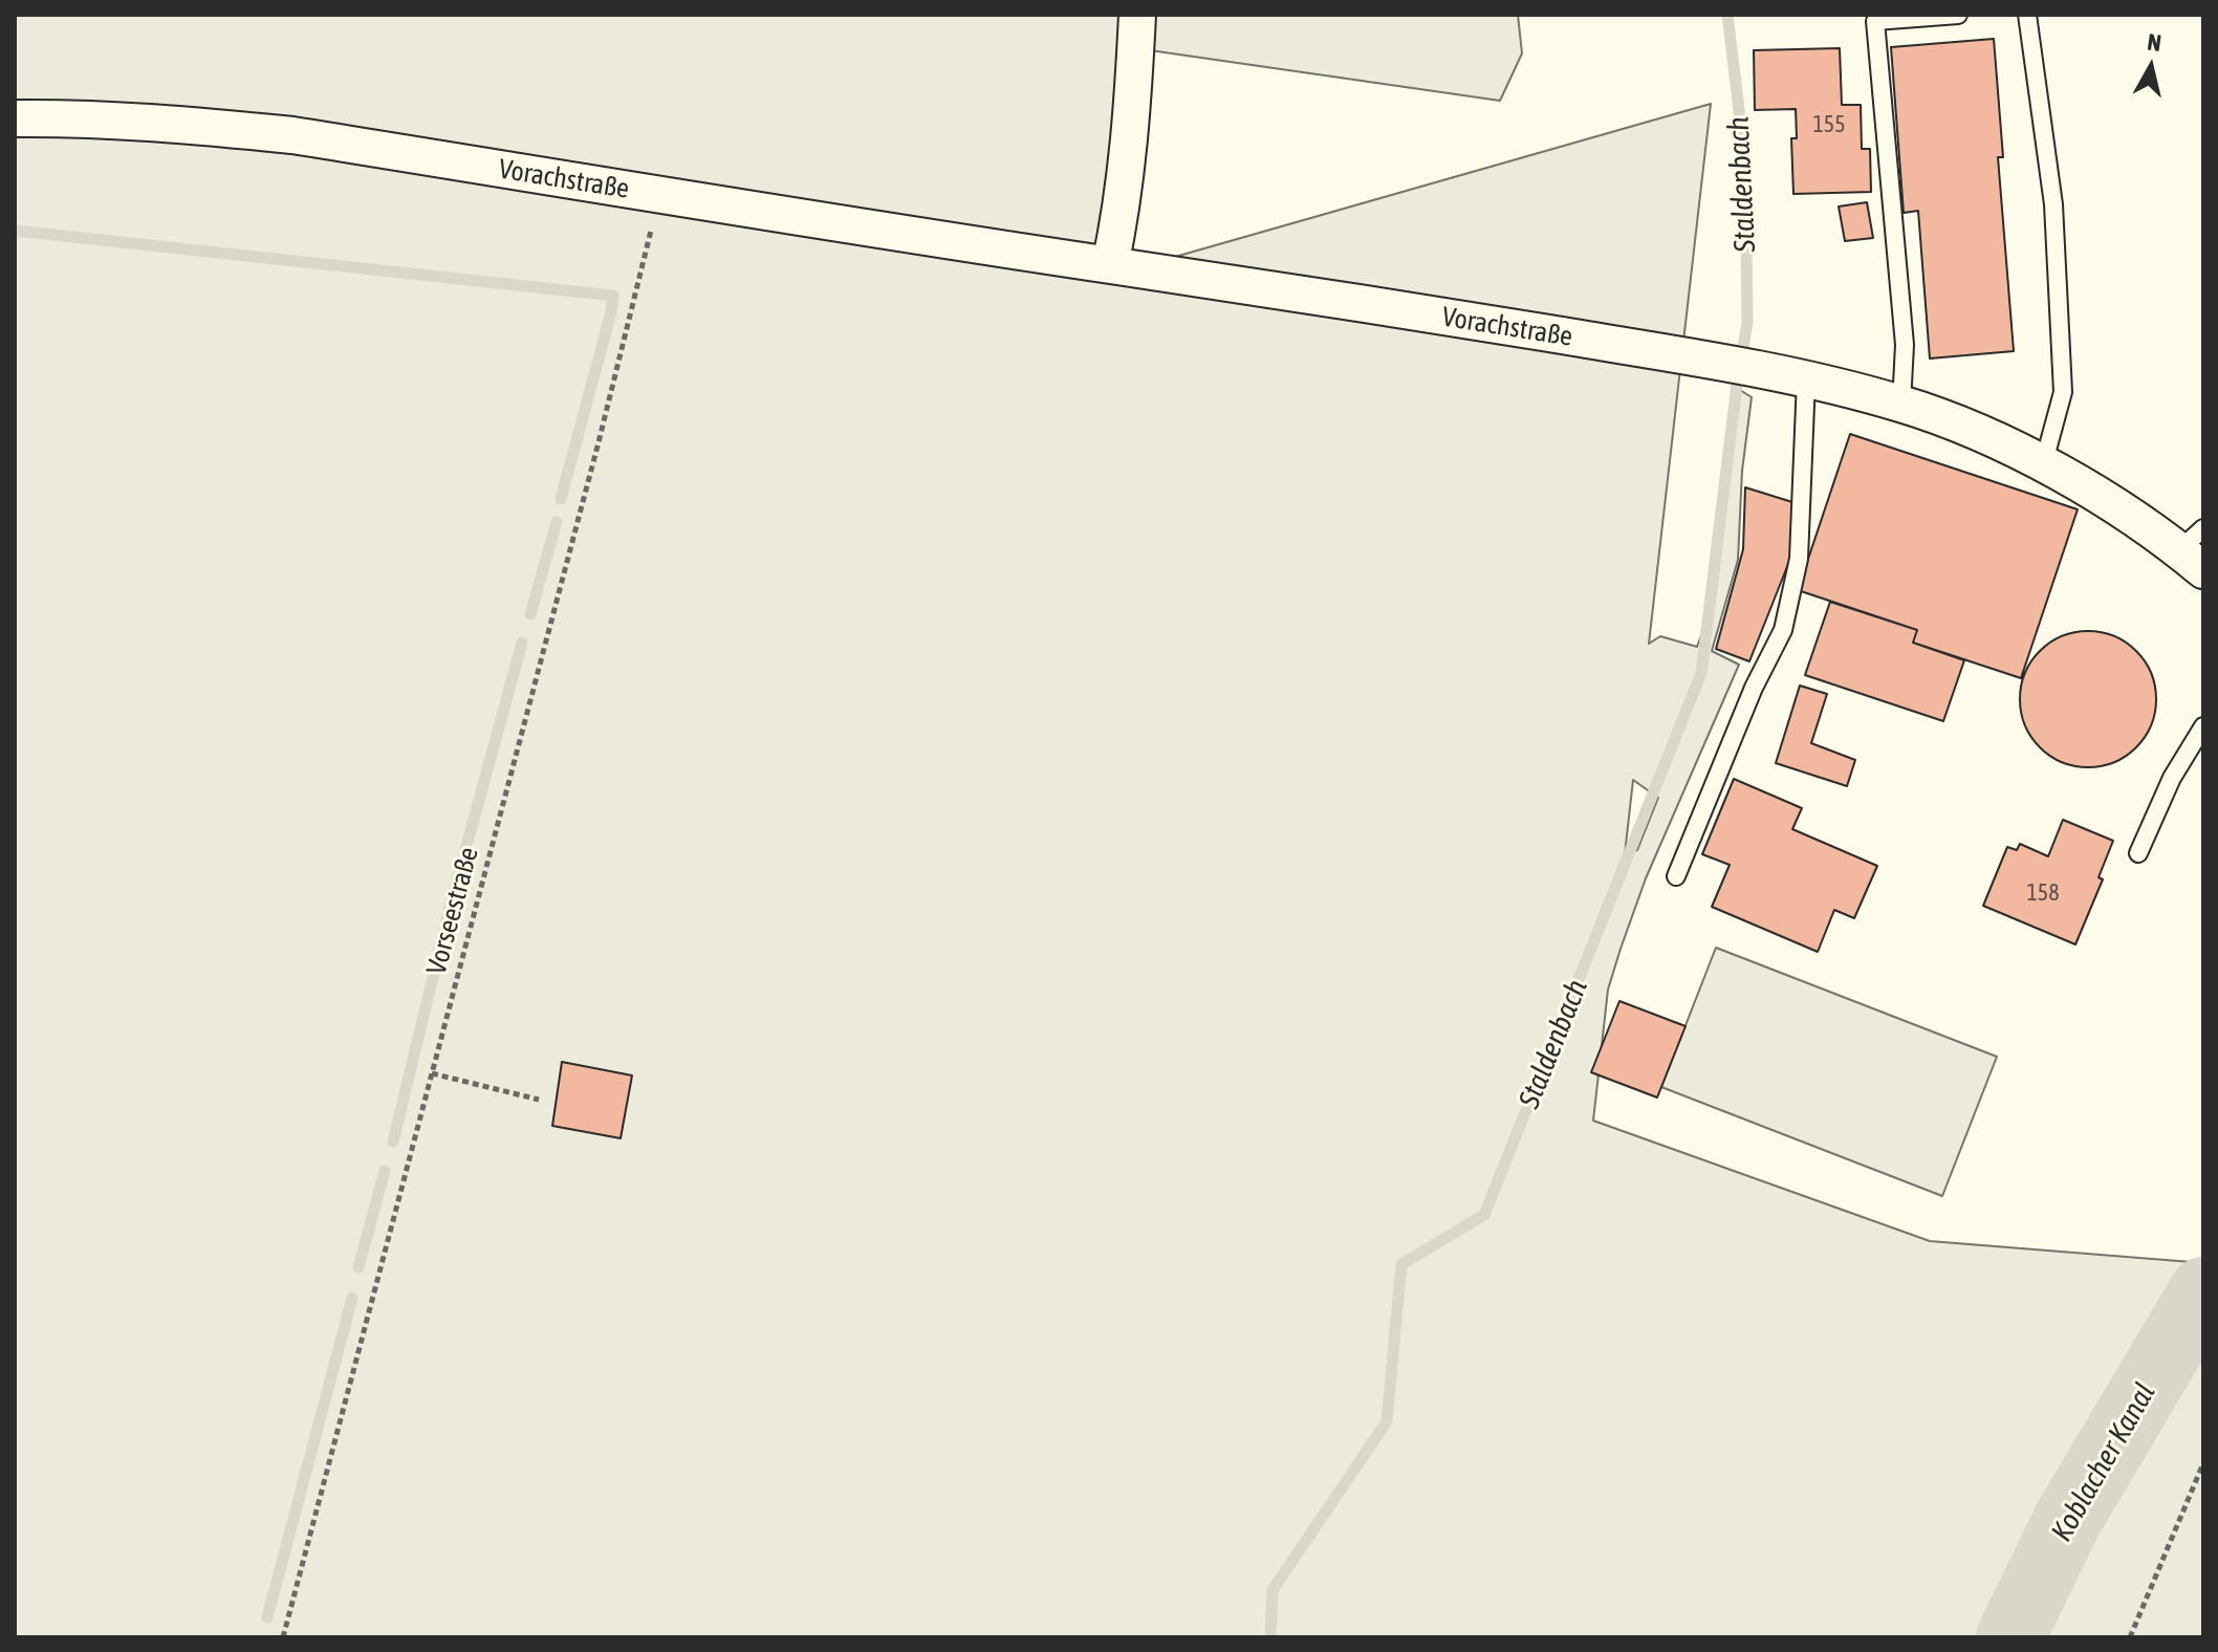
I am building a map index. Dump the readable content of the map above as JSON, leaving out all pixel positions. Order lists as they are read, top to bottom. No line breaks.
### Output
{"streets":{"street":["Vorachstraße"],"path":["Vorseestraße"]},"crossings":[["Vorachstraße","Vorseestraße"]],"water":["Staldenbach","Koblacher Kanal"],"house_numbers":["155","158"],"north":"top"}
